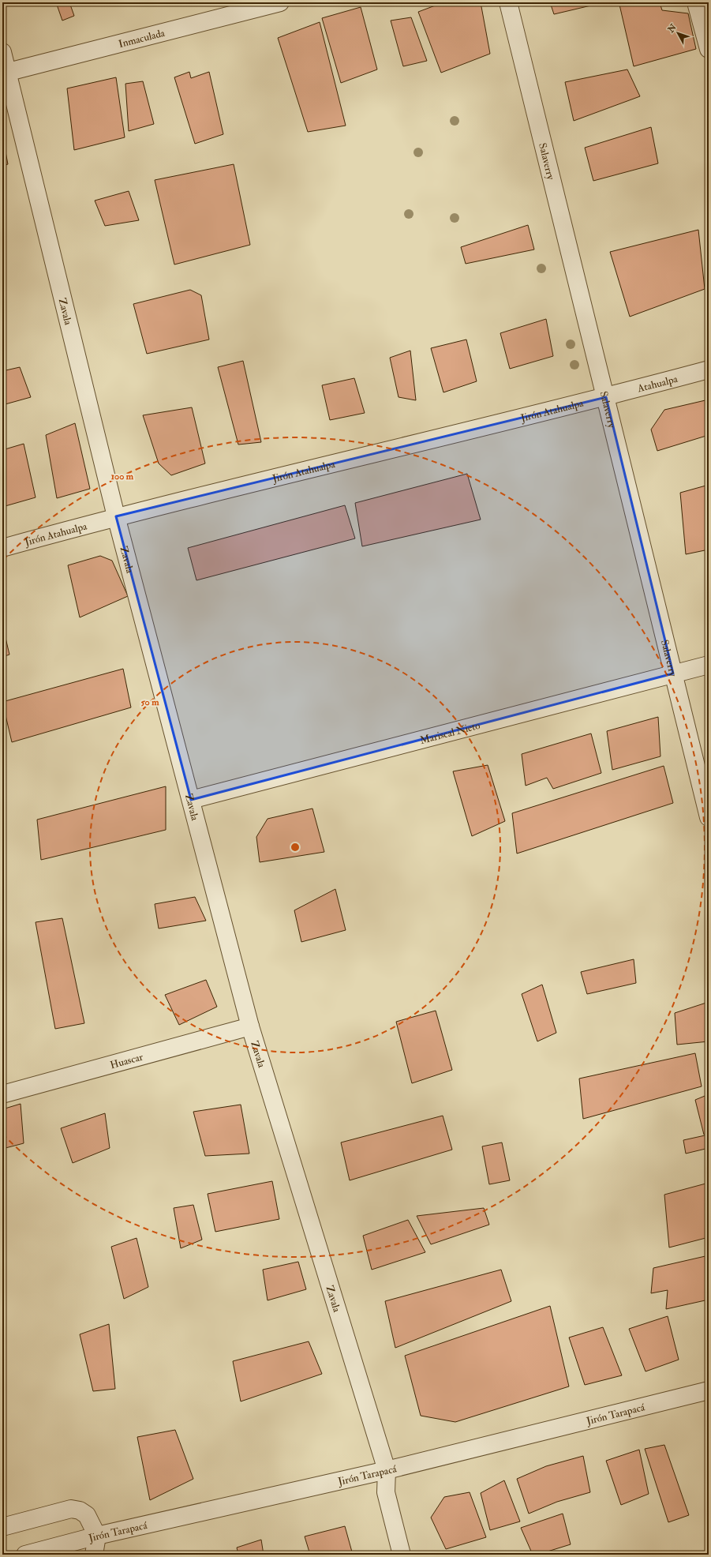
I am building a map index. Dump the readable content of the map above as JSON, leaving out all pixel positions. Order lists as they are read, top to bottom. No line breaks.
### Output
{"streets":{"street":["Inmaculada","Salaverry","Zavala","Atahualpa","Jirón Atahualpa","Mariscal Nieto","Huascar","Jirón Tarapacá"]},"crossings":[["Inmaculada","Zavala"],["Salaverry","Atahualpa"],["Salaverry","Jirón Atahualpa"],["Salaverry","Mariscal Nieto"],["Zavala","Jirón Atahualpa"],["Zavala","Mariscal Nieto"],["Zavala","Huascar"],["Zavala","Jirón Tarapacá"],["Atahualpa","Jirón Atahualpa"]],"north":"top left","rings":["100 m","50 m"]}
